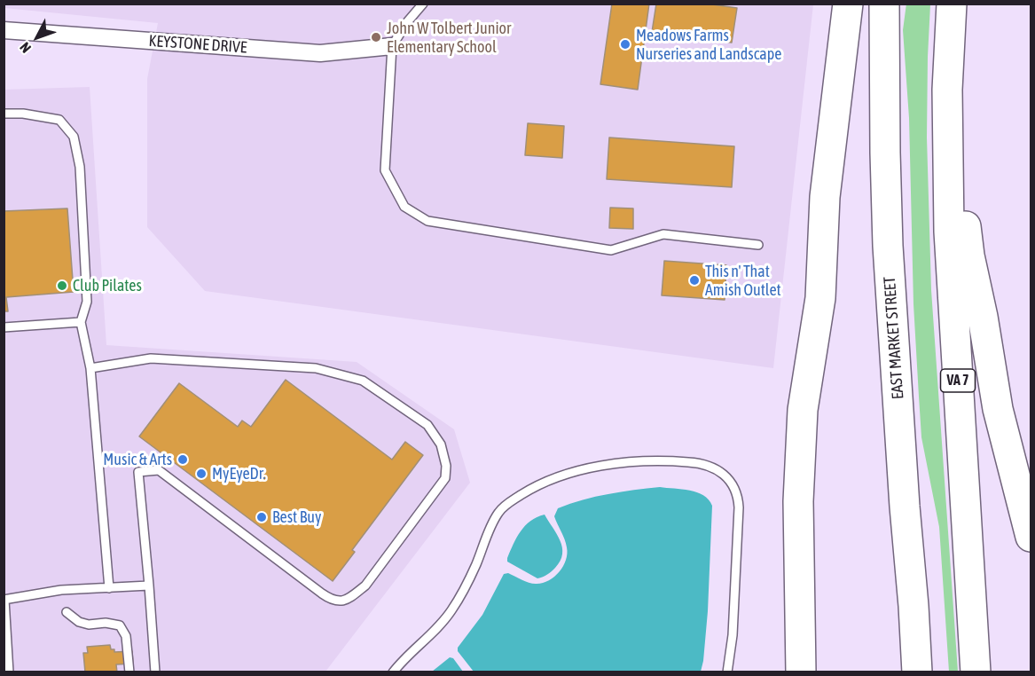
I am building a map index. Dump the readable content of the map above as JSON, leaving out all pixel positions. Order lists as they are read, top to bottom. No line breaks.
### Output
{"streets":{"highway":["EAST MARKET STREET","VA 7"],"street":["KEYSTONE DRIVE"]},"places":["John W Tolbert Junior Elementary School","Meadows Farms Nurseries and Landscape","This n' That Amish Outlet","Club Pilates","Music & Arts","MyEyeDr.","Best Buy"],"north":"bottom left"}
